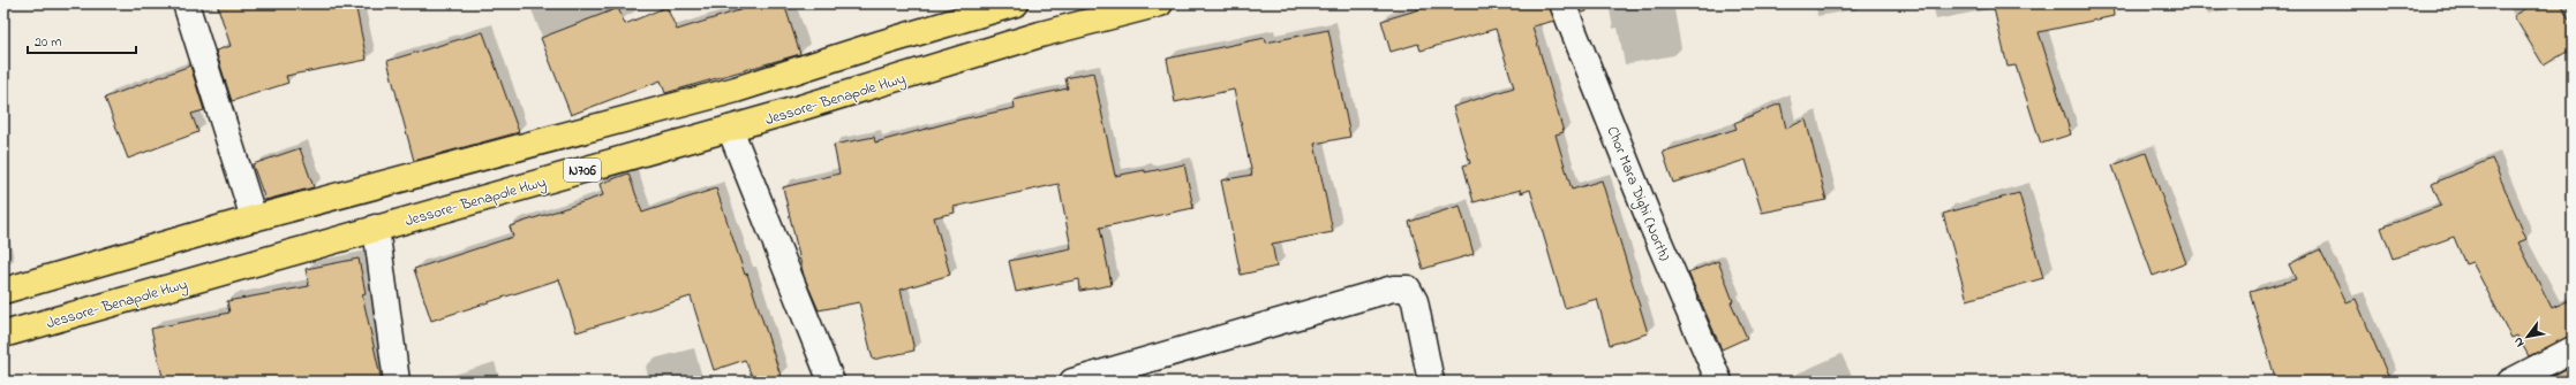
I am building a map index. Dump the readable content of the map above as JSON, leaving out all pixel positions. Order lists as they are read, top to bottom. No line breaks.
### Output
{"streets":{"highway":["Jessore- Benapole Hwy","N706"],"street":["Chor Mara Dighi (North)"]},"scale_bar":"20 m","north":"bottom left"}
